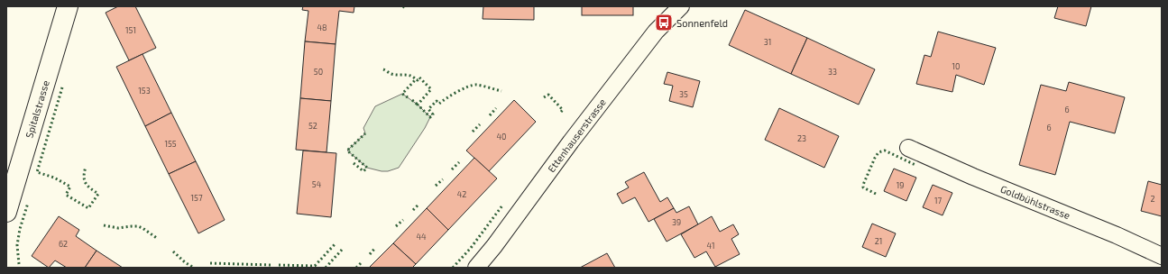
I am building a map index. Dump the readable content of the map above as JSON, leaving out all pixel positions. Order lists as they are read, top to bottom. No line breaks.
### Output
{"streets":{"street":["Spitalstrasse","Ettenhauserstrasse","Goldbühlstrasse"]},"places":{"bus stop":["Sonnenfeld"]},"house_numbers":["48","151","31","10","50","33","153","35","6","52","6","40","23","155","54","19","42","157","2","17","39","44","21","62","41"]}
